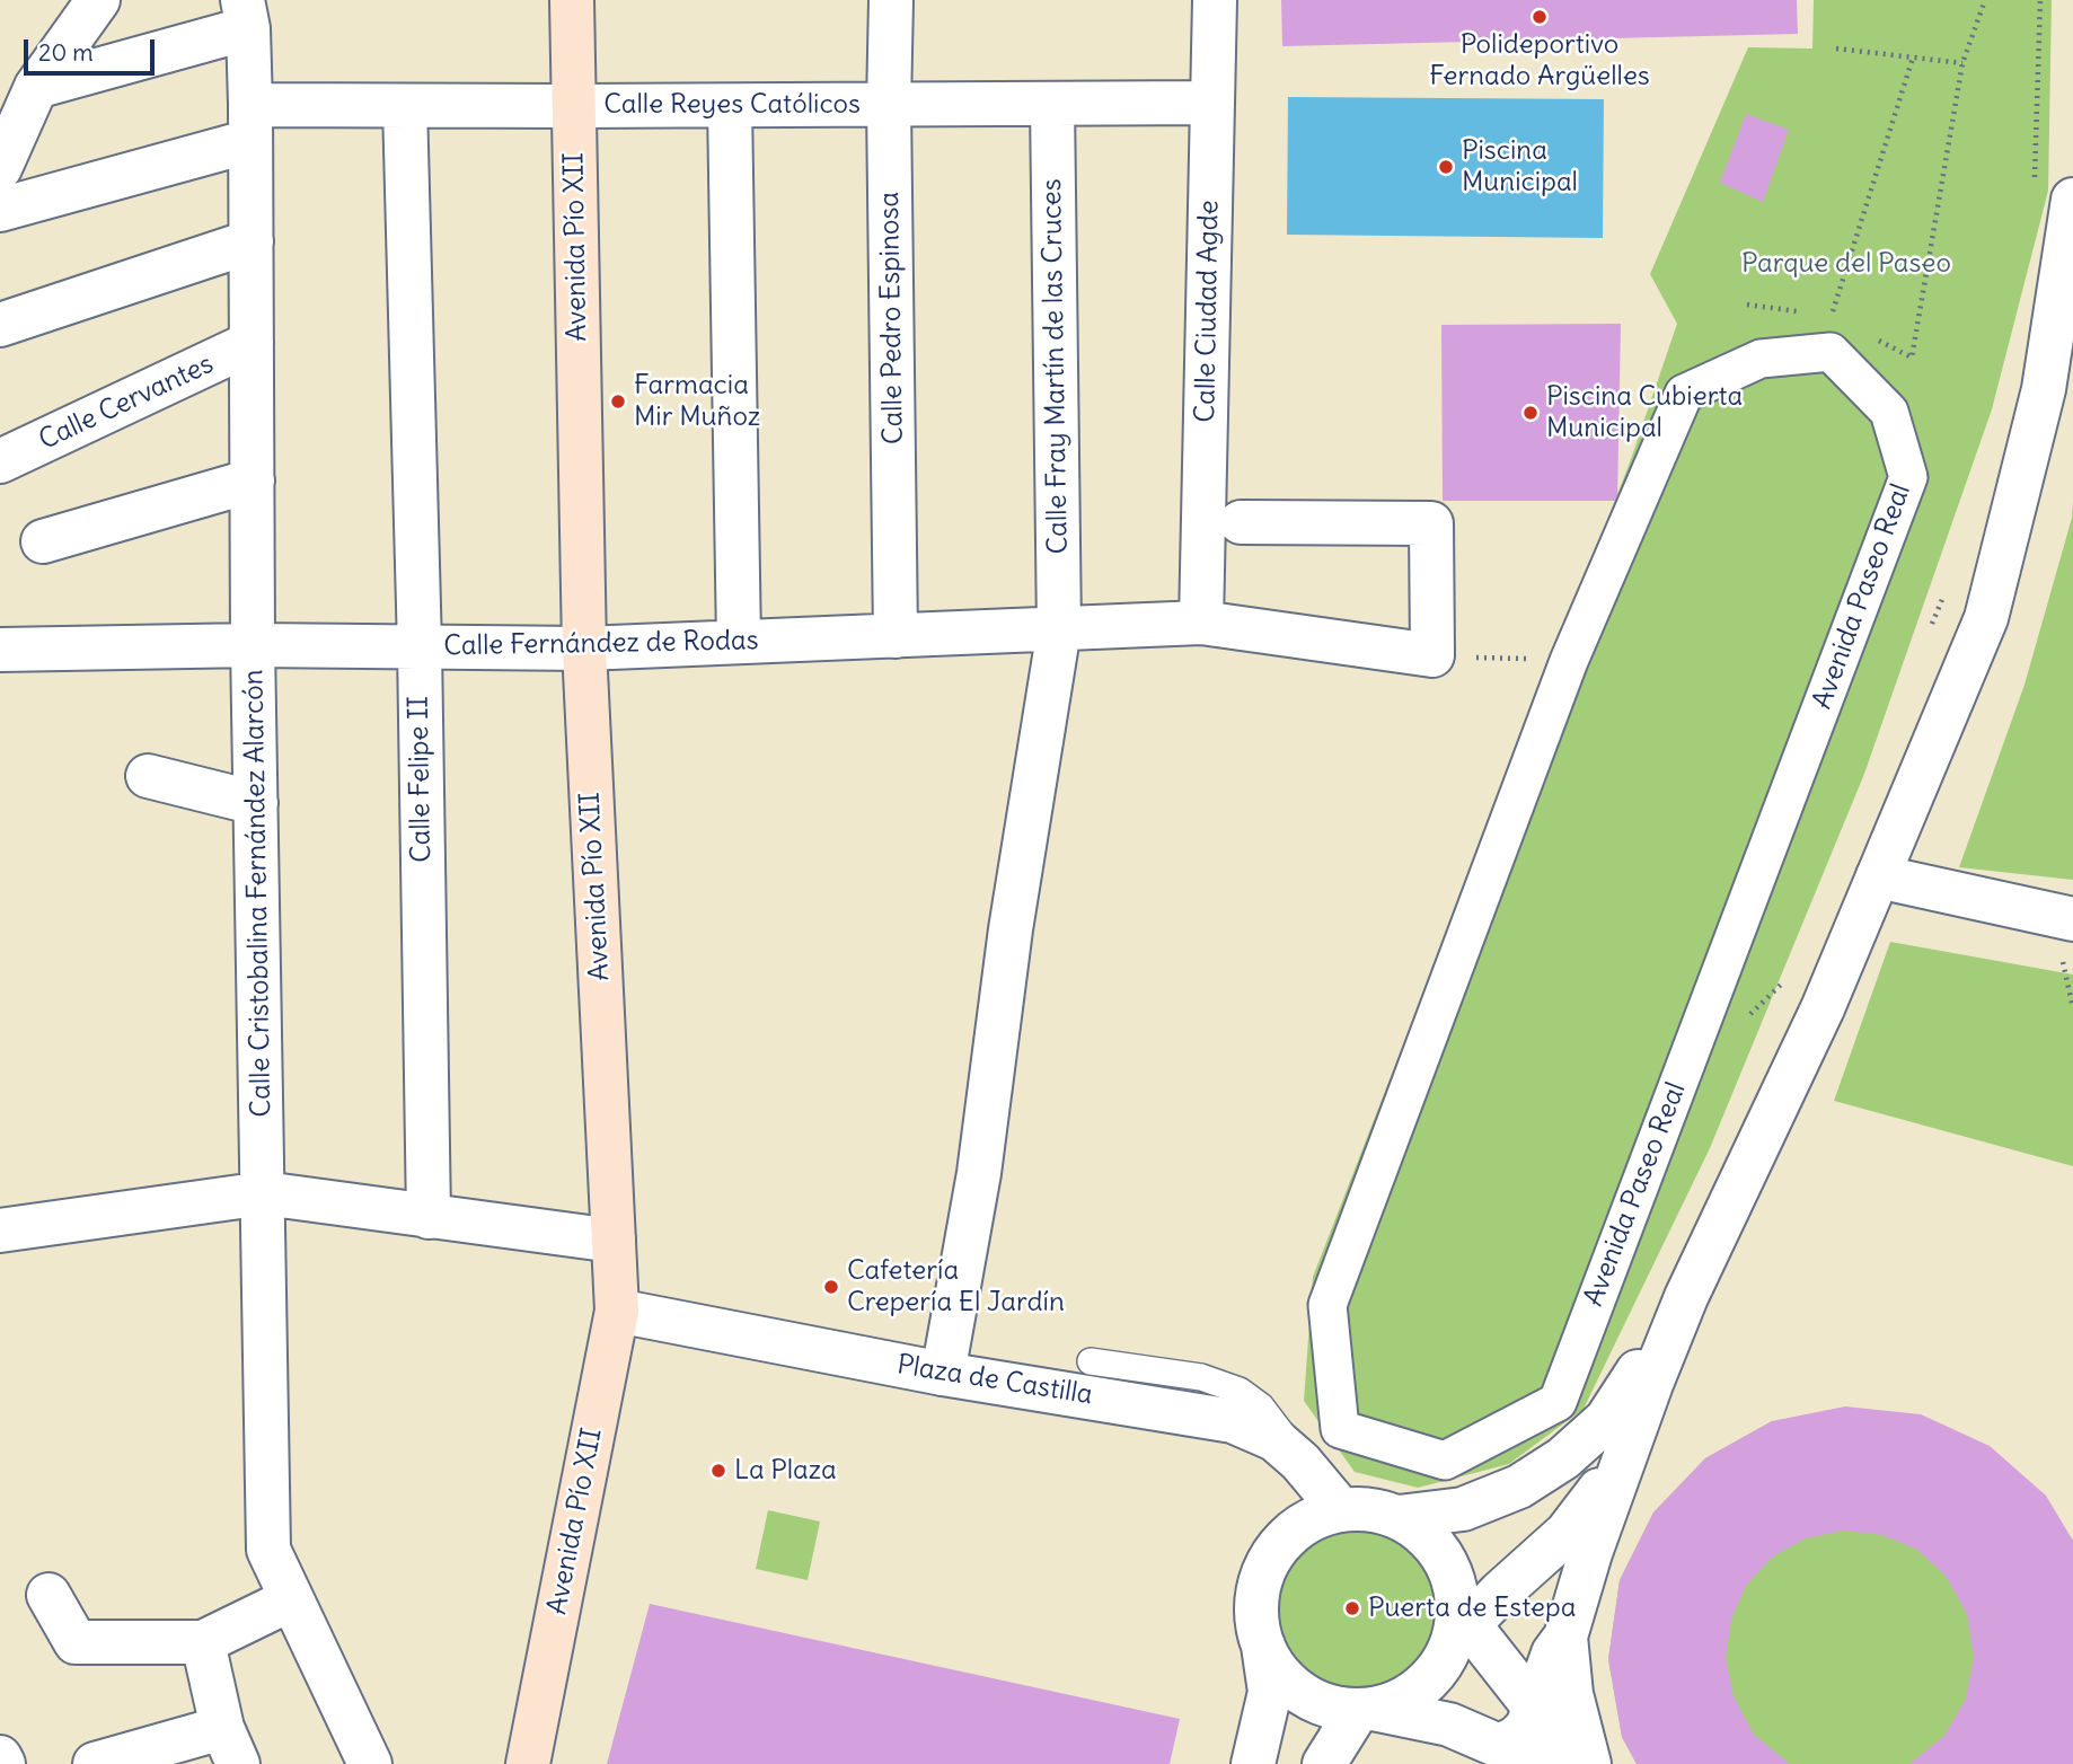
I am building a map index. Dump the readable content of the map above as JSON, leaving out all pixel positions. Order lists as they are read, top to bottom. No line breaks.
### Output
{"streets":{"main road":["Avenida Pío XII"],"street":["Calle Reyes Católicos","Calle Ciudad Agde","Calle Pedro Espinosa","Calle Fray Martín de las Cruces","Calle Cervantes","Avenida Paseo Real","Calle Fernández de Rodas","Calle Felipe II","Calle Cristobalina Fernández Alarcón","Plaza de Castilla"]},"crossings":[["Calle Reyes Católicos","Avenida Pío XII"],["Calle Reyes Católicos","Calle Ciudad Agde"],["Calle Reyes Católicos","Calle Pedro Espinosa"],["Calle Reyes Católicos","Calle Fray Martín de las Cruces"],["Calle Reyes Católicos","Calle Felipe II"],["Calle Reyes Católicos","Calle Cristobalina Fernández Alarcón"],["Avenida Pío XII","Calle Fernández de Rodas"],["Avenida Pío XII","Plaza de Castilla"],["Calle Ciudad Agde","Calle Fernández de Rodas"],["Calle Pedro Espinosa","Calle Fernández de Rodas"],["Calle Fray Martín de las Cruces","Calle Fernández de Rodas"],["Calle Fray Martín de las Cruces","Plaza de Castilla"],["Calle Cervantes","Calle Cristobalina Fernández Alarcón"],["Calle Fernández de Rodas","Calle Felipe II"],["Calle Fernández de Rodas","Calle Cristobalina Fernández Alarcón"]],"parks":["Parque del Paseo"],"places":["Polideportivo Fernado Argüelles","Piscina Municipal","Farmacia Mir Muñoz","Piscina Cubierta Municipal","Cafetería Crepería El Jardín","La Plaza","Puerta de Estepa"],"scale_bar":"20 m"}
